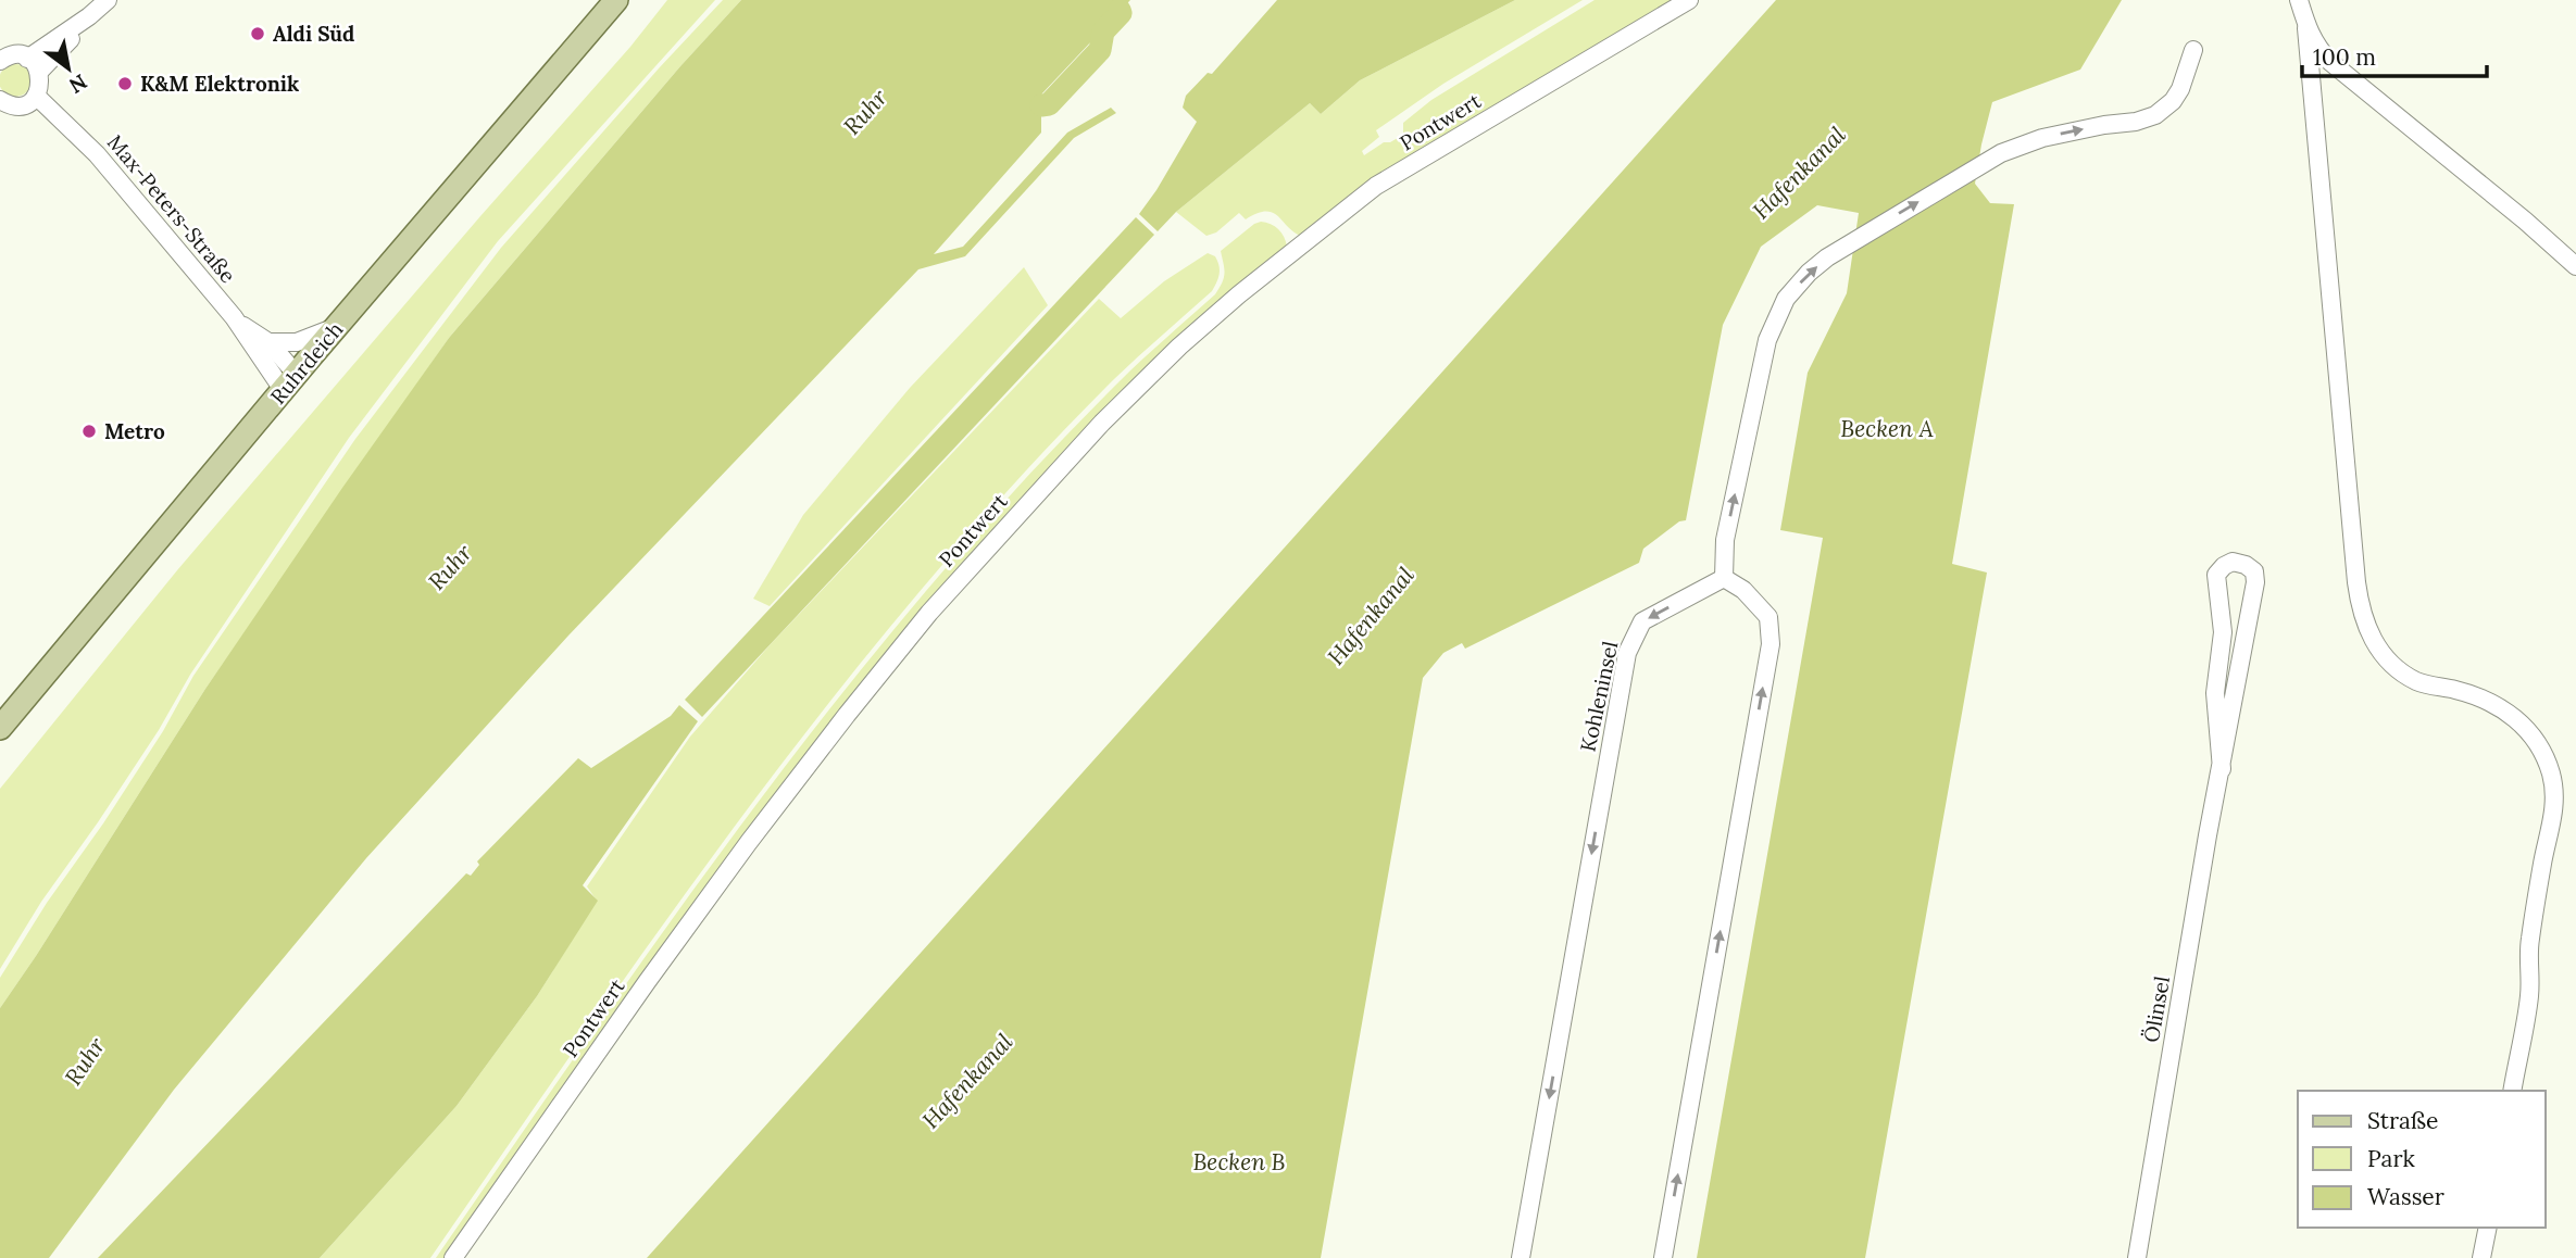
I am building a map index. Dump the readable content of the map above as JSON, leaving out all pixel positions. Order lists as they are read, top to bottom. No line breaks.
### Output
{"streets":{"main road":["Ruhrdeich"],"street":["Pontwert","Max-Peters-Straße","Kohleninsel","Ölinsel"]},"crossings":[["Max-Peters-Straße","Ruhrdeich"]],"water":["Ruhr","Hafenkanal","Becken A","Becken B"],"places":["Aldi Süd","K&M Elektronik","Metro"],"legend":["Straße","Park","Wasser"],"scale_bar":"100 m","north":"bottom right"}
